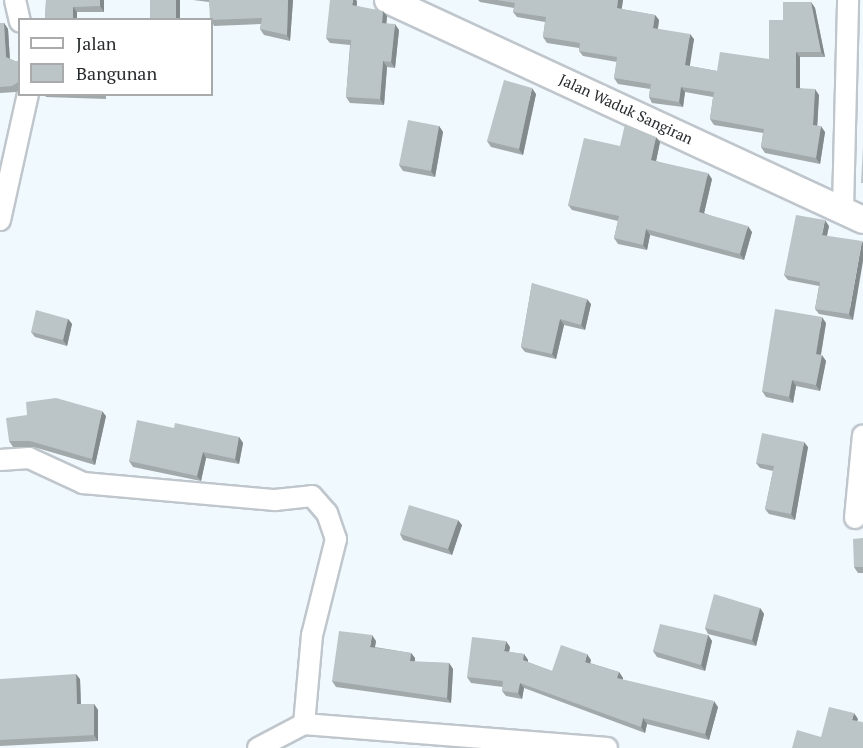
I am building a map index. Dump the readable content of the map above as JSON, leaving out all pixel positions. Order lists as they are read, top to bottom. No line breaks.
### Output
{"streets":{"street":["Jalan Waduk Sangiran"]},"legend":["Jalan","Bangunan"]}
